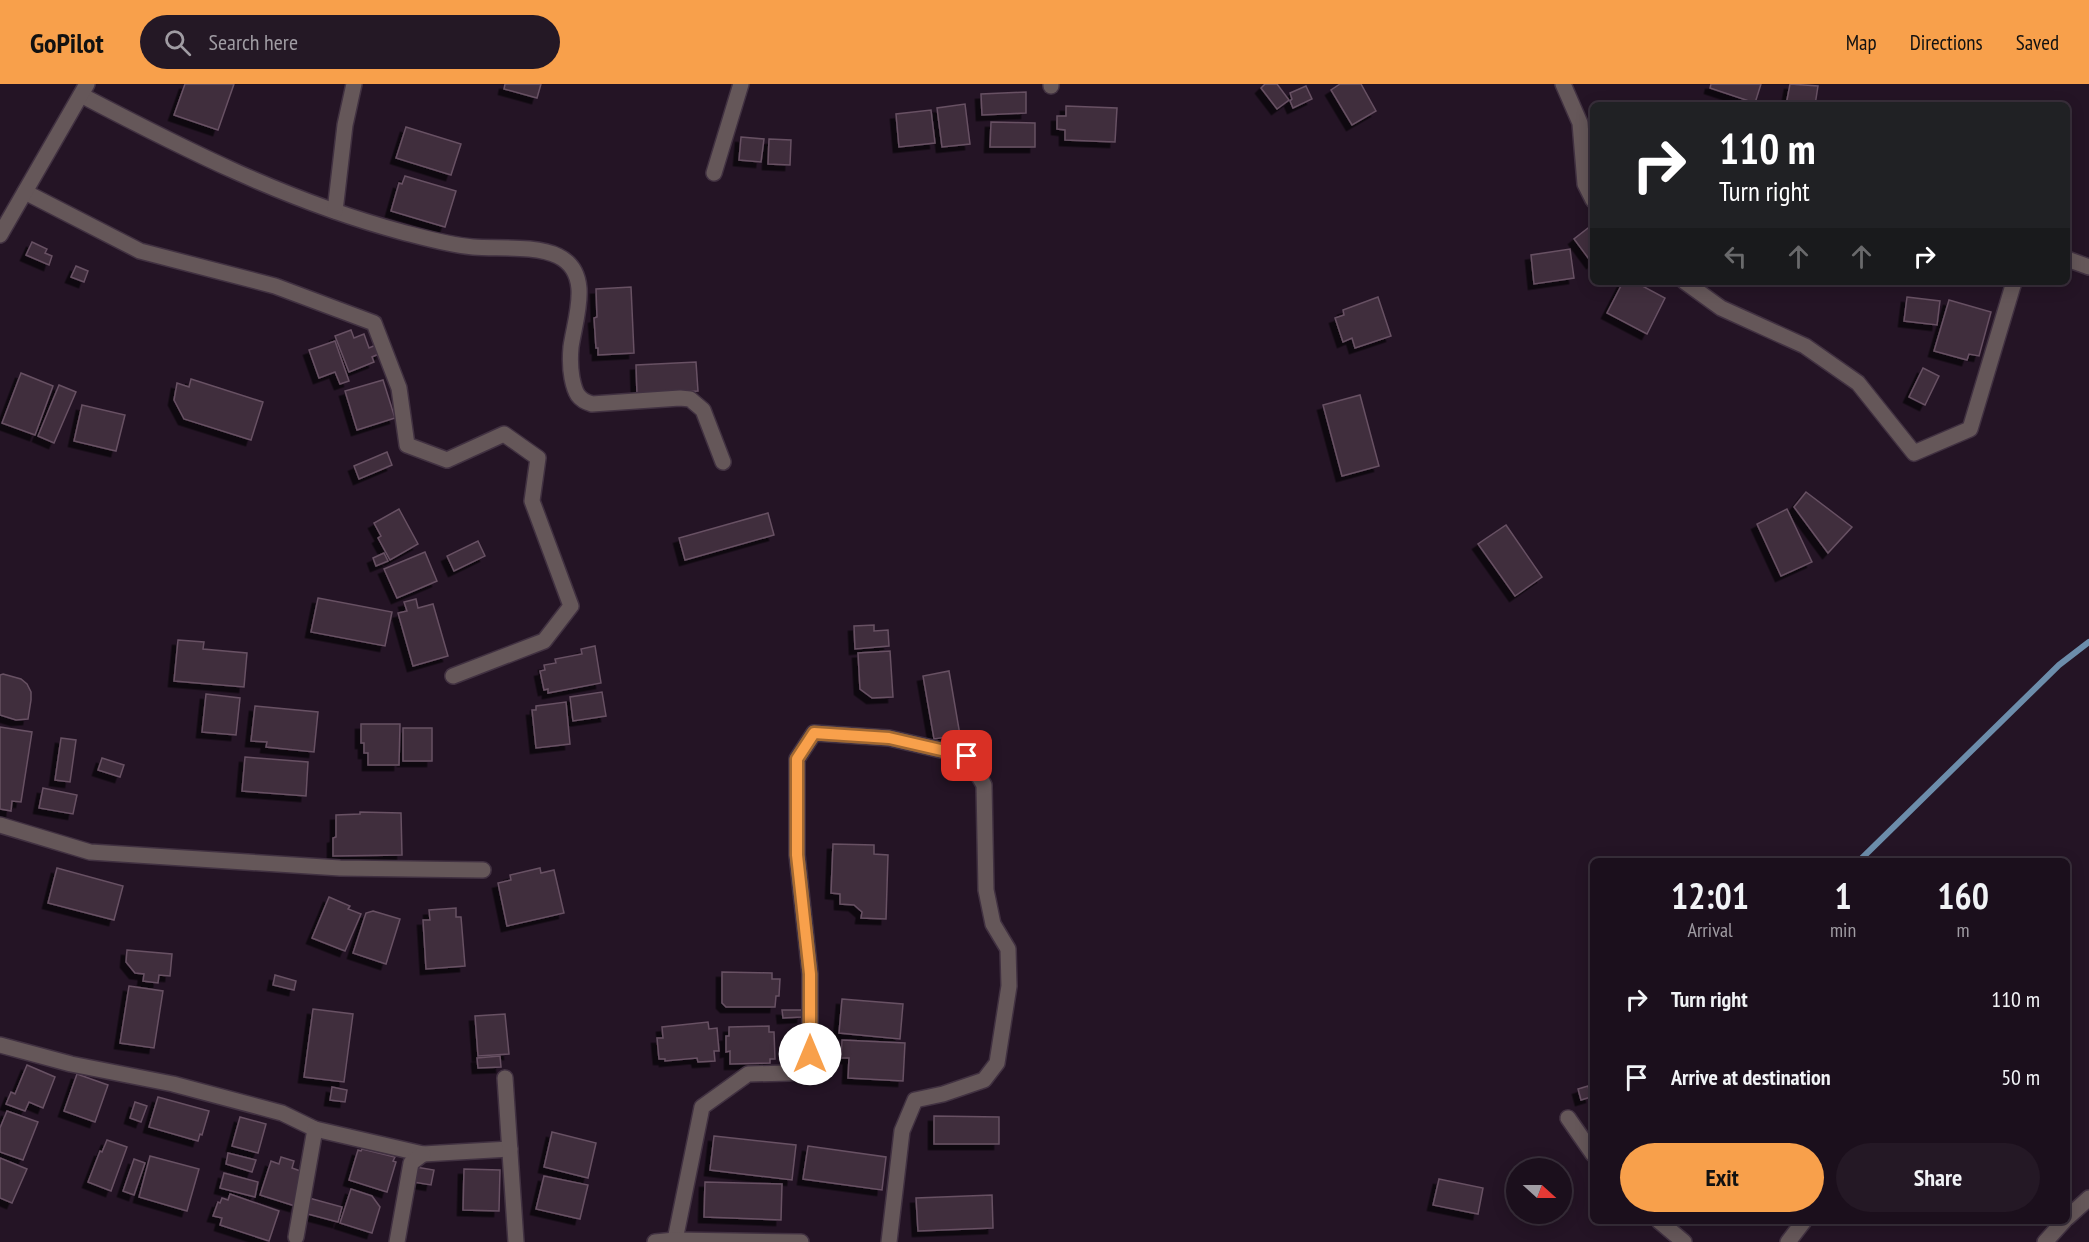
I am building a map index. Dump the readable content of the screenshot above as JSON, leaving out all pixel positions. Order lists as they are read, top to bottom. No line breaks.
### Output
{"north":"right","page":{"header":"GoPilot","search":"Search here","nav":["Map","Directions","Saved"],"turn":["110 m","Turn right"],"eta":["12:01","Arrival","1","min","160","m"],"list":[{"name":"Turn right","value":"110 m"},{"name":"Arrive at destination","value":"50 m"}],"buttons":["Exit","Share"]}}
